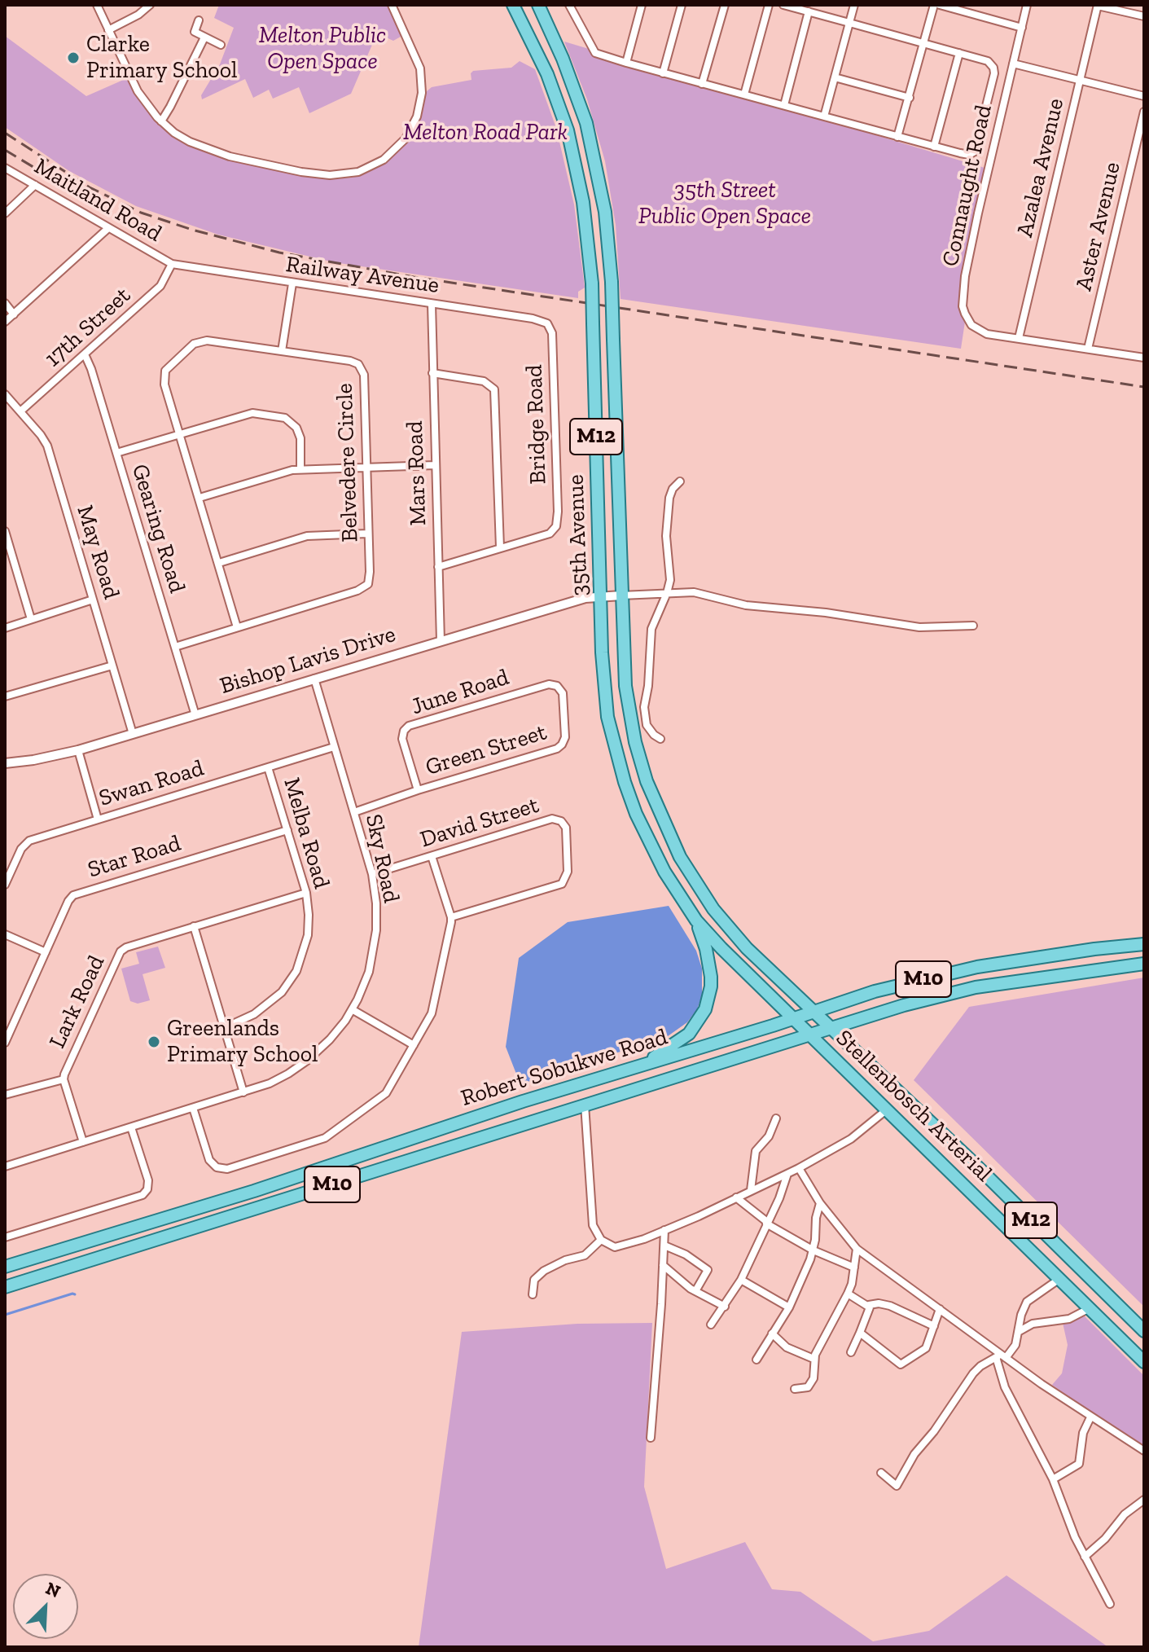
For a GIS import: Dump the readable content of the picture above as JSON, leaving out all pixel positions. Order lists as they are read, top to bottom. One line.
{"streets":{"main road":["M12","35th Avenue","M10","Robert Sobukwe Road","Stellenbosch Arterial"],"street":["Azalea Avenue","Connaught Road","Maitland Road","Aster Avenue","Railway Avenue","17th Street","Bridge Road","Belvedere Circle","Mars Road","Gearing Road","May Road","Bishop Lavis Drive","June Road","Green Street","Swan Road","David Street","Melba Road","Star Road","Sky Road","Lark Road"]},"crossings":[["Azalea Avenue","Connaught Road"],["Connaught Road","Aster Avenue"],["Maitland Road","Railway Avenue"],["Maitland Road","17th Street"],["Railway Avenue","17th Street"],["Railway Avenue","Bridge Road"],["Railway Avenue","Mars Road"],["17th Street","Gearing Road"],["17th Street","May Road"],["Belvedere Circle","Gearing Road"],["Mars Road","Bishop Lavis Drive"],["Gearing Road","Bishop Lavis Drive"],["35th Avenue","Bishop Lavis Drive"],["35th Avenue","Robert Sobukwe Road"],["35th Avenue","Stellenbosch Arterial"],["May Road","Bishop Lavis Drive"],["Bishop Lavis Drive","Sky Road"],["June Road","Green Street"],["Green Street","Sky Road"],["Swan Road","Melba Road"],["Swan Road","Sky Road"],["David Street","Sky Road"],["Melba Road","Star Road"],["Melba Road","Lark Road"],["Sky Road","Lark Road"],["Robert Sobukwe Road","Stellenbosch Arterial"]],"parks":["Melton Public Open Space","Melton Road Park","35th Street Public Open Space"],"places":["Clarke Primary School","Greenlands Primary School"],"north":"top right"}
